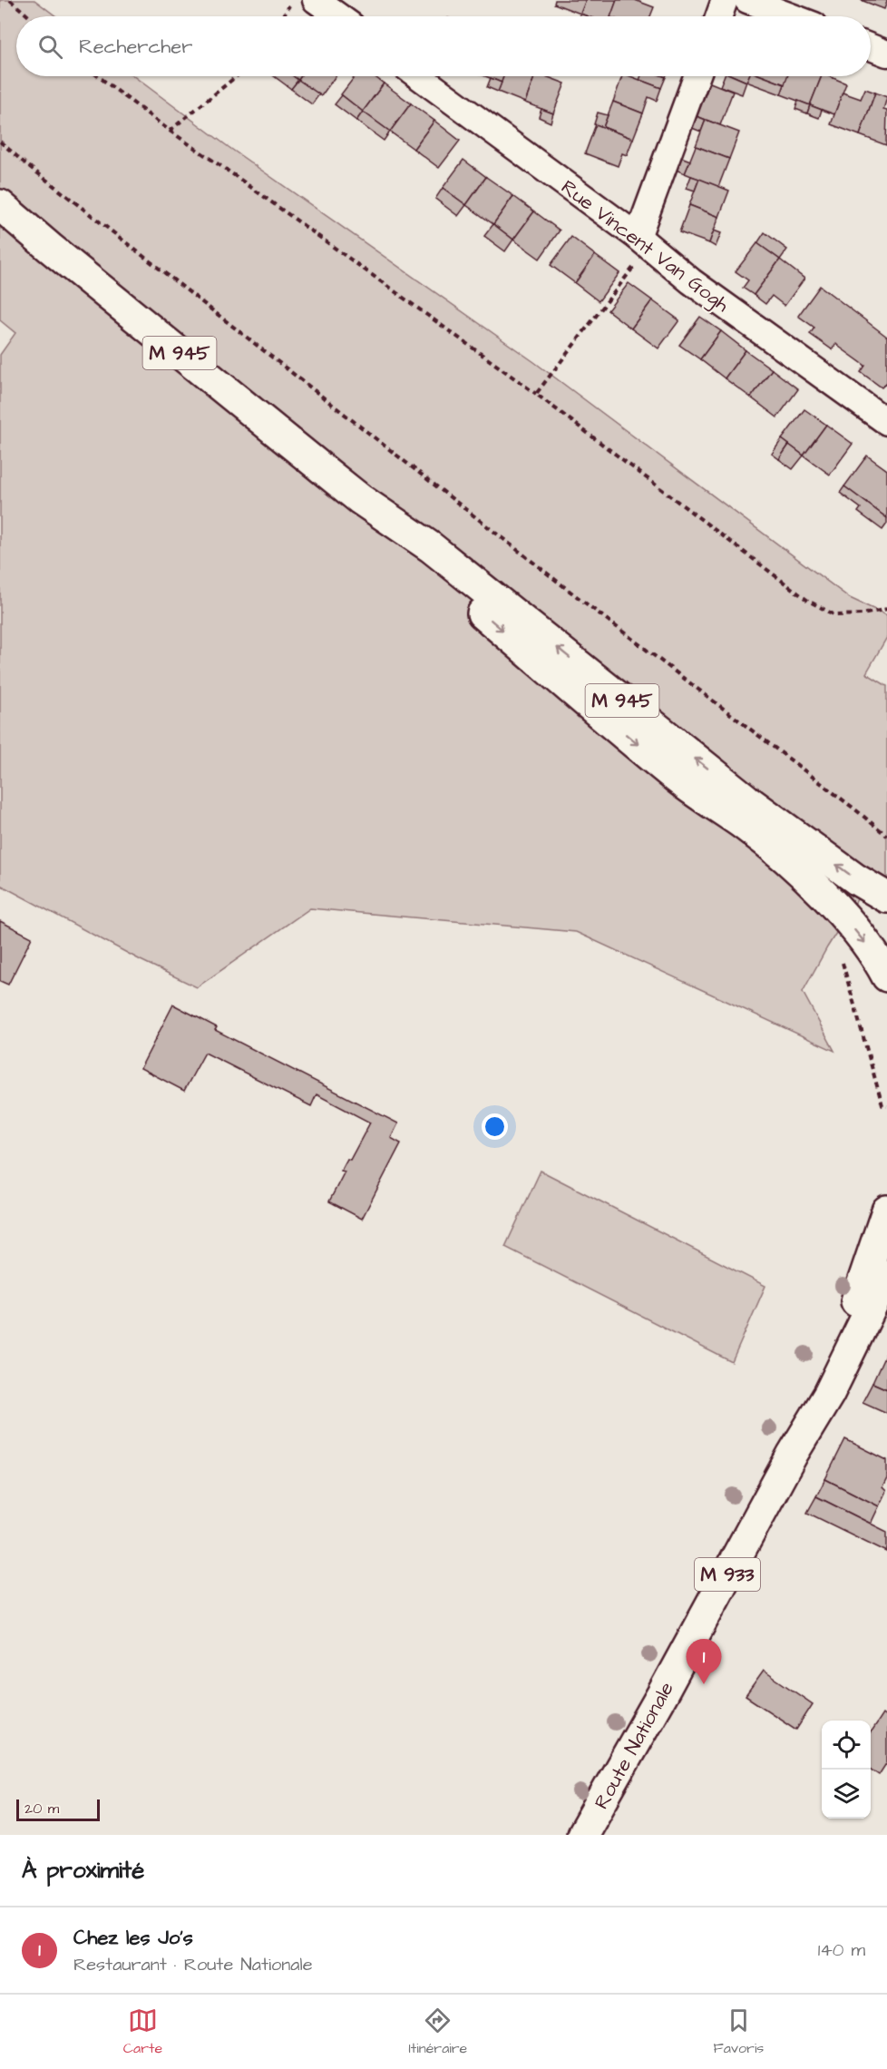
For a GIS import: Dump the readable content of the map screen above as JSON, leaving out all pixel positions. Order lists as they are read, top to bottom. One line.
{"streets":{"main road":["M 945","M 933","Route Nationale"],"street":["Rue Vincent Van Gogh"]},"scale_bar":"20 m","page":{"search":"Rechercher","pins":"1","scale":"20 m","heading":"À proximité","list":[{"mark":"1","name":"Chez les Jo's","note":"Restaurant · Route Nationale","value":"140 m"}],"nav":["Carte","Itinéraire","Favoris"]}}
